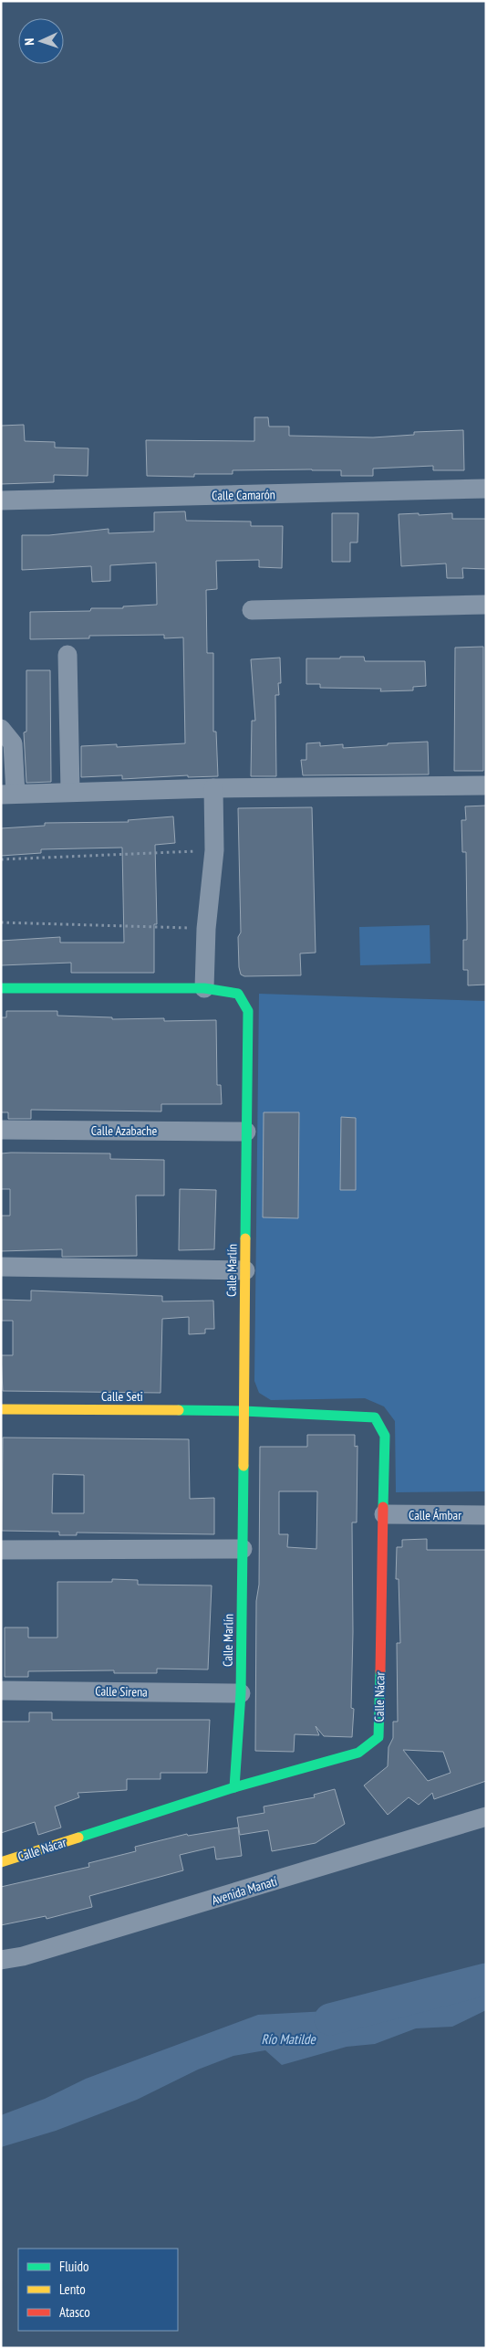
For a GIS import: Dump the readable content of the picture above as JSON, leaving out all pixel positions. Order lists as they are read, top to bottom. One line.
{"streets":{"street":["Calle Camarón","Calle Azabache","Calle Marlín","Calle Seti","Calle Ámbar","Calle Sirena","Calle Nácar","Avenida Manatí"]},"crossings":[["Calle Azabache","Calle Marlín"],["Calle Marlín","Calle Seti"],["Calle Marlín","Calle Sirena"],["Calle Marlín","Calle Nácar"],["Calle Seti","Calle Nácar"],["Calle Ámbar","Calle Nácar"]],"water":["Río Matilde"],"legend":["Fluido","Lento","Atasco"],"north":"left"}
